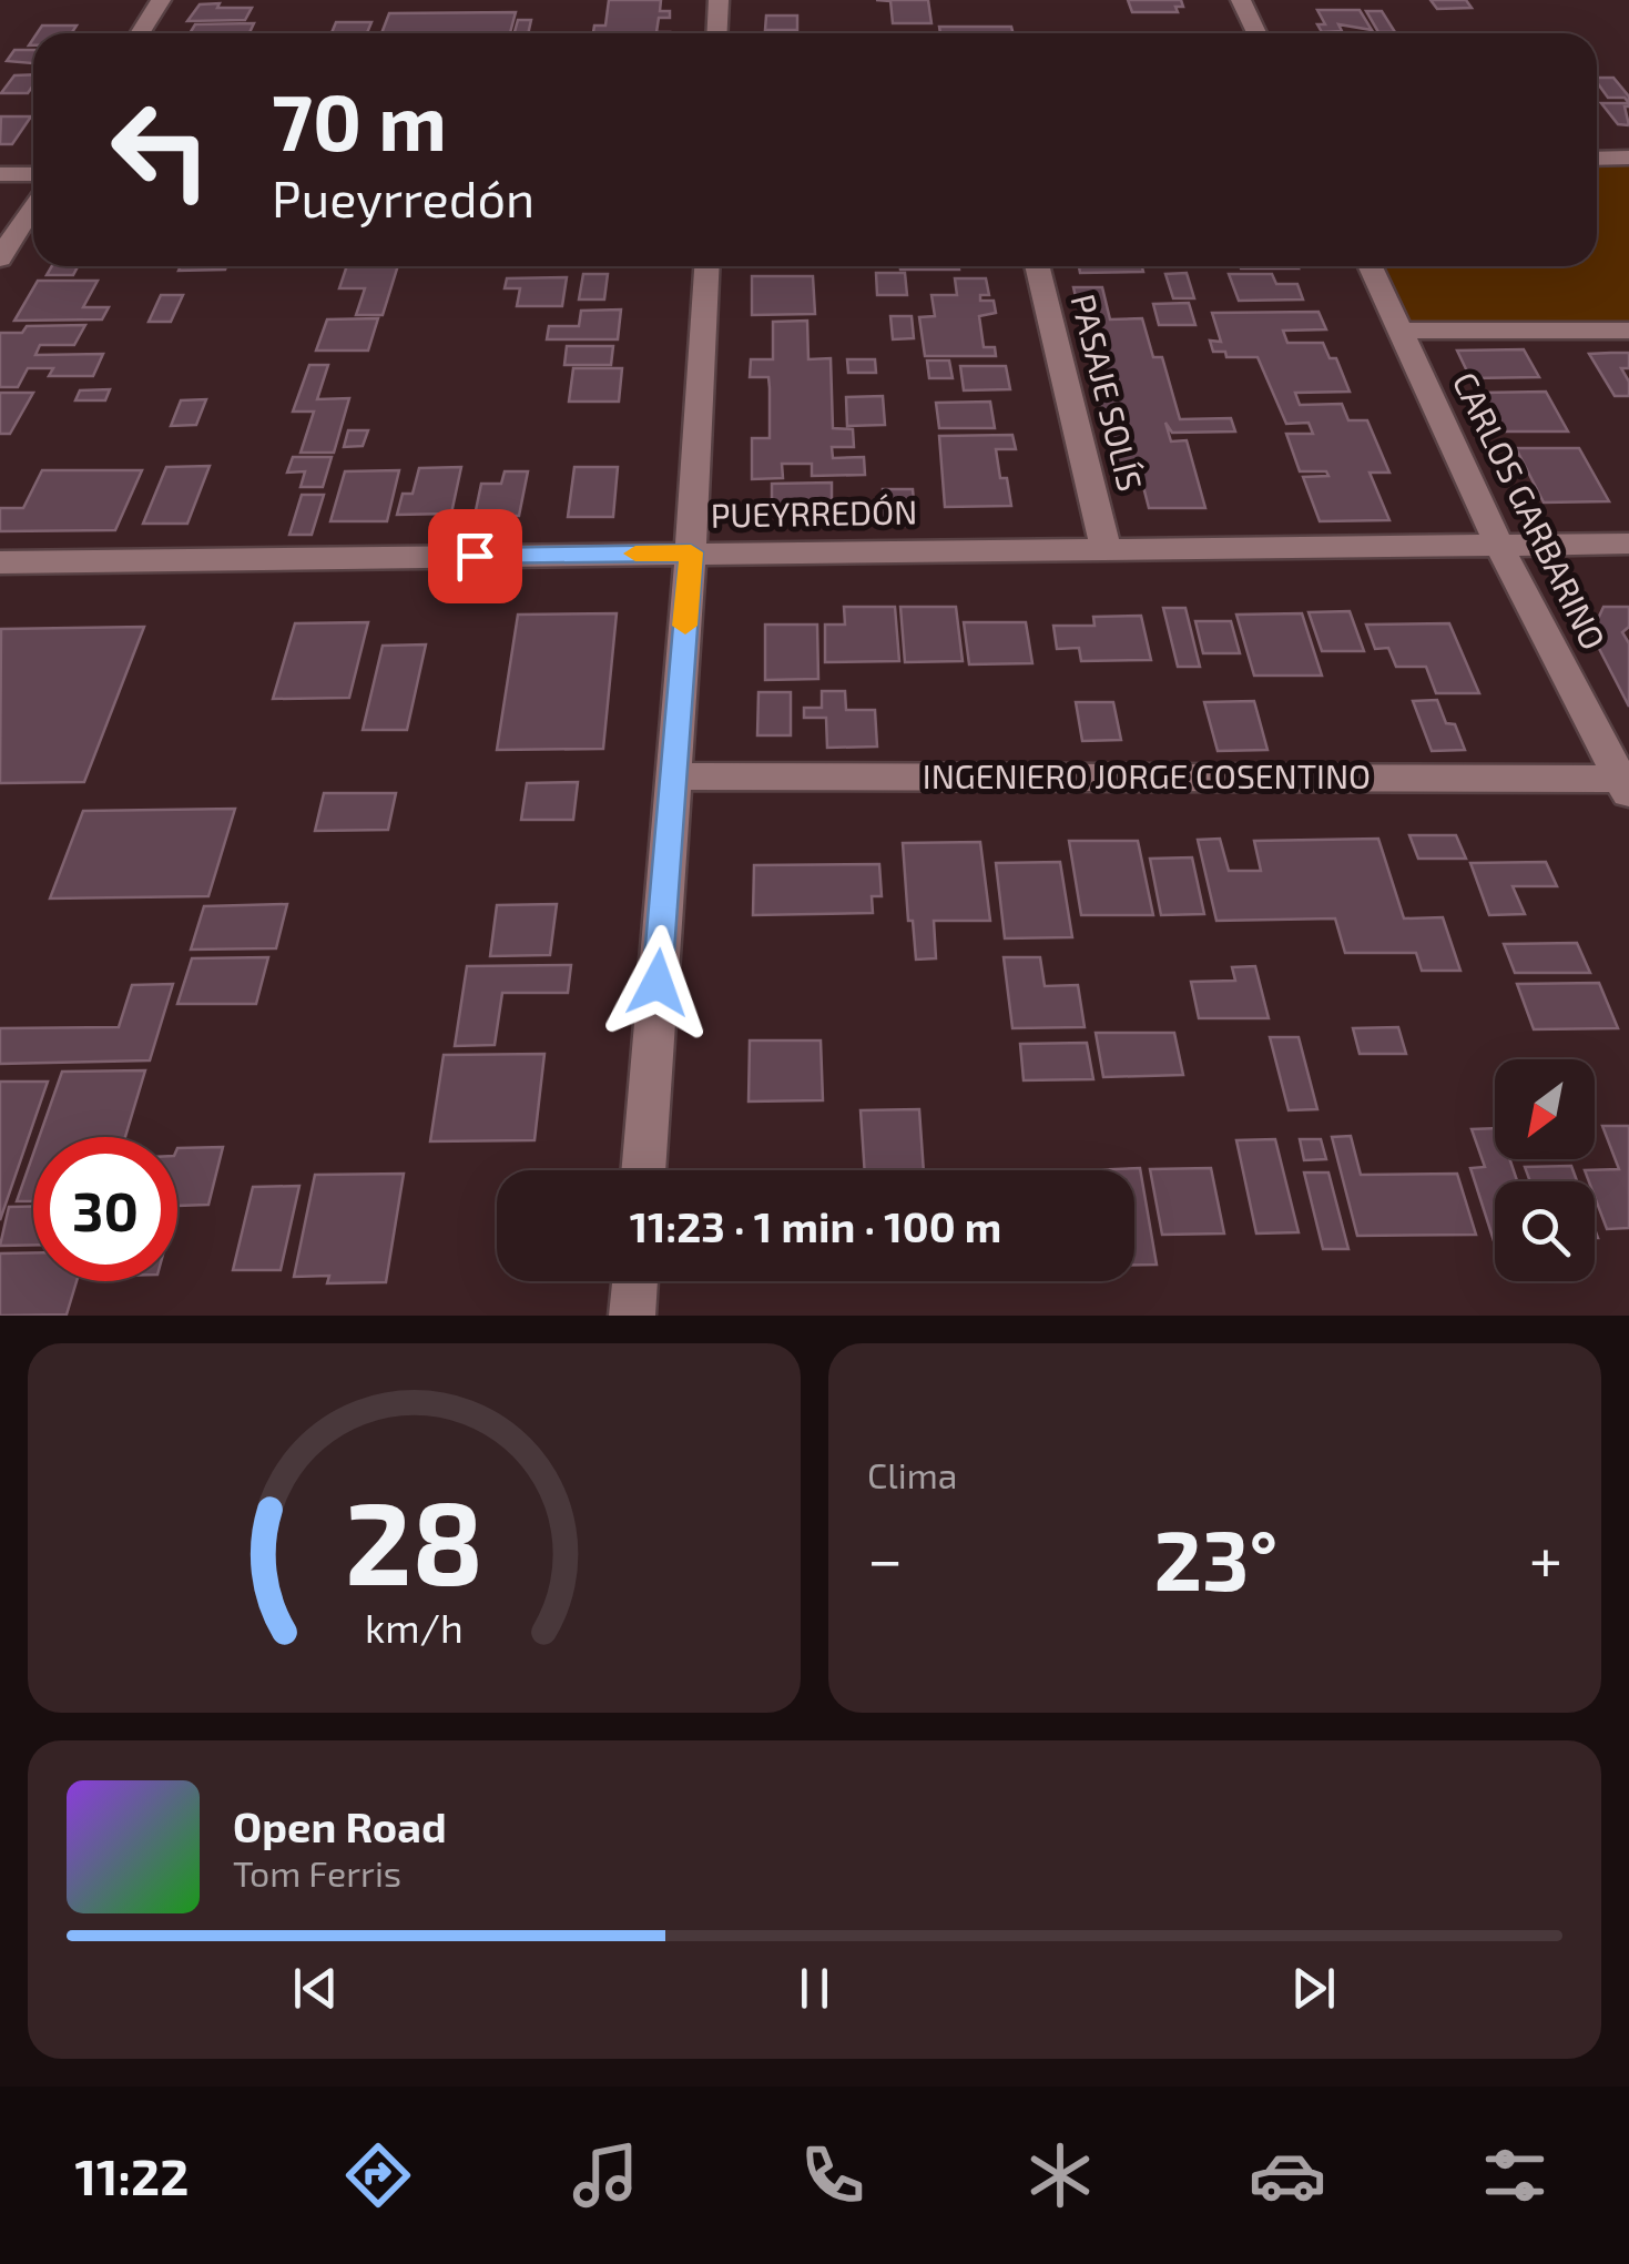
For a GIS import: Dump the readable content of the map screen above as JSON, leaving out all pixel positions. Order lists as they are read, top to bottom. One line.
{"streets":{"street":["PASAJE SOLÍS","CARLOS GARBARINO","PUEYRREDÓN","INGENIERO JORGE COSENTINO"]},"crossings":[["PASAJE SOLÍS","PUEYRREDÓN"],["CARLOS GARBARINO","PUEYRREDÓN"],["CARLOS GARBARINO","INGENIERO JORGE COSENTINO"]],"north":"bottom left","page":{"turn":["70 m","Pueyrredón"],"limit":"30","trip":"11:23 · 1 min · 100 m","tile":"Clima","heat":["−","23°","+"],"song":["Open Road","Tom Ferris"],"tabs":"11:22","gauge":["28","km/h"]}}
